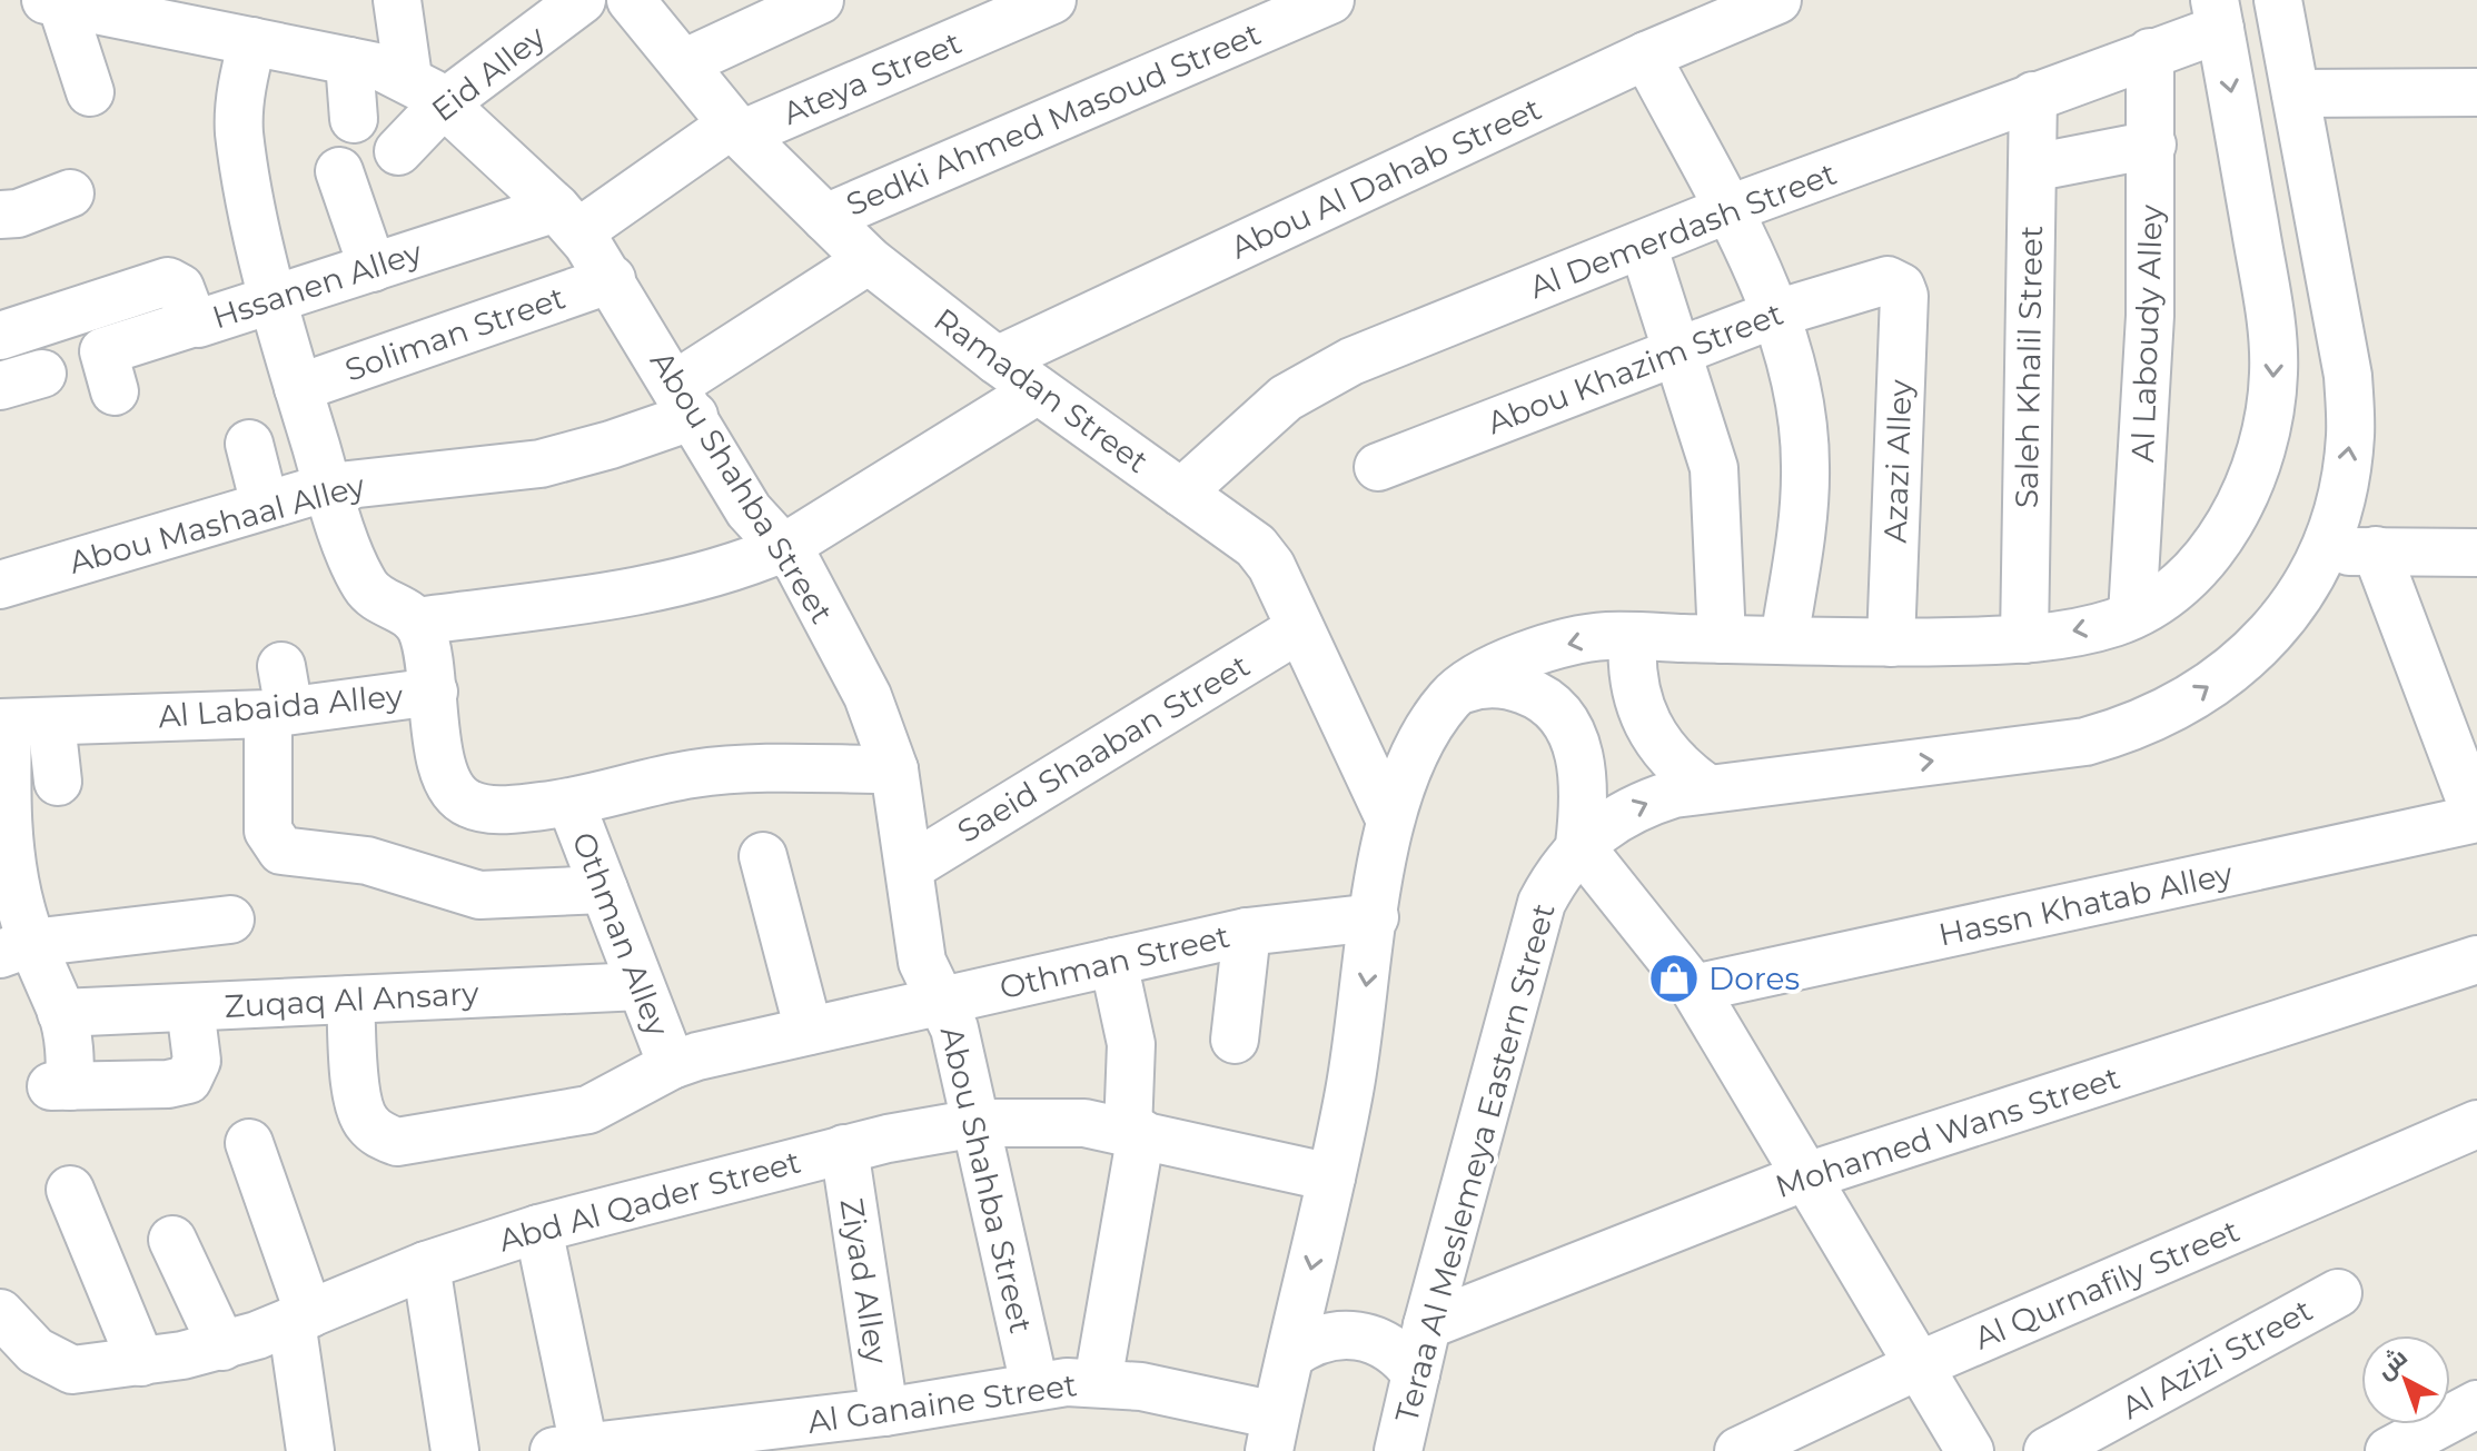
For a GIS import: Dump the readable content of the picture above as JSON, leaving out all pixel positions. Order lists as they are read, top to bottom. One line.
{"streets":{"street":["Eid Alley","Ateya Street","Sedki Ahmed Masoud Street","Abou Al Dahab Street","Al Demerdash Street","Hssanen Alley","Soliman Street","Al Laboudy Alley","Saleh Khalil Street","Abou Khazim Street","Ramadan Street","Azazi Alley","Abou Shahba Street","Abou Mashaal Alley","Al Labaida Alley","Saeid Shaaban Street","Hassn Khatab Alley","Othman Alley","Othman Street","Zuqaq Al Ansary","Mohamed Wans Street","Teraa Al Meslemeya Eastern Street","Abd Al Qader Street","Ziyad Alley","Al Qurnafily Street","Al Azizi Street","Al Ganaine Street"]},"crossings":[["Eid Alley","Abou Shahba Street"],["Ateya Street","Hssanen Alley"],["Ateya Street","Ramadan Street"],["Ateya Street","Abou Shahba Street"],["Sedki Ahmed Masoud Street","Ramadan Street"],["Abou Al Dahab Street","Ramadan Street"],["Al Demerdash Street","Al Laboudy Alley"],["Al Demerdash Street","Saleh Khalil Street"],["Al Demerdash Street","Ramadan Street"],["Hssanen Alley","Abou Shahba Street"],["Soliman Street","Abou Shahba Street"],["Abou Khazim Street","Azazi Alley"],["Ramadan Street","Abou Mashaal Alley"],["Ramadan Street","Saeid Shaaban Street"],["Abou Shahba Street","Abou Mashaal Alley"],["Abou Shahba Street","Al Labaida Alley"],["Abou Shahba Street","Saeid Shaaban Street"],["Abou Shahba Street","Othman Street"],["Abou Shahba Street","Abd Al Qader Street"],["Abou Shahba Street","Al Ganaine Street"],["Al Labaida Alley","Othman Alley"],["Othman Alley","Othman Street"],["Othman Alley","Zuqaq Al Ansary"],["Othman Street","Zuqaq Al Ansary"],["Mohamed Wans Street","Teraa Al Meslemeya Eastern Street"],["Abd Al Qader Street","Ziyad Alley"],["Ziyad Alley","Al Ganaine Street"]],"places":{"shop":["Dores"]},"north":"top left"}
